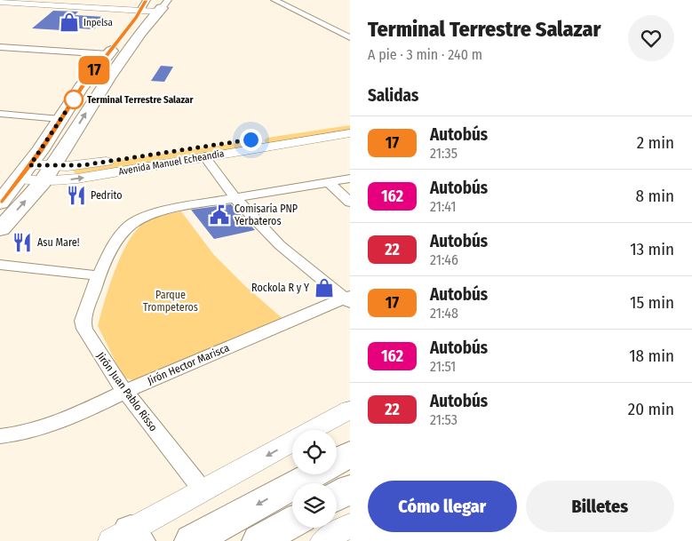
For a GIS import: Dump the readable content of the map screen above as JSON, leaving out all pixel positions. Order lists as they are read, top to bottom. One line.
{"streets":{"street":["Avenida Manuel Echeandía","Jirón Hector Marisca","Jirón Juan Pablo Risso"]},"crossings":[["Jirón Hector Marisca","Jirón Juan Pablo Risso"]],"parks":["Parque Trompeteros"],"places":{"shop":["Inpelsa","Rockola R y Y"],"other":["Terminal Terrestre Salazar"],"restaurant":["Pedrito","Asu Mare!"],"public building":["Comisaría PNP Yerbateros"]},"lines":["bus line 17"],"page":{"on_map":"17","heading":[["Terminal Terrestre Salazar","A pie · 3 min · 240 m"],"Salidas"],"list":[{"mark":"17","name":"Autobús","note":"21:35","value":"2 min"},{"mark":"162","name":"Autobús","note":"21:41","value":"8 min"},{"mark":"22","name":"Autobús","note":"21:46","value":"13 min"},{"mark":"17","name":"Autobús","note":"21:48","value":"15 min"},{"mark":"162","name":"Autobús","note":"21:51","value":"18 min"},{"mark":"22","name":"Autobús","note":"21:53","value":"20 min"}],"buttons":["Cómo llegar","Billetes"]}}
